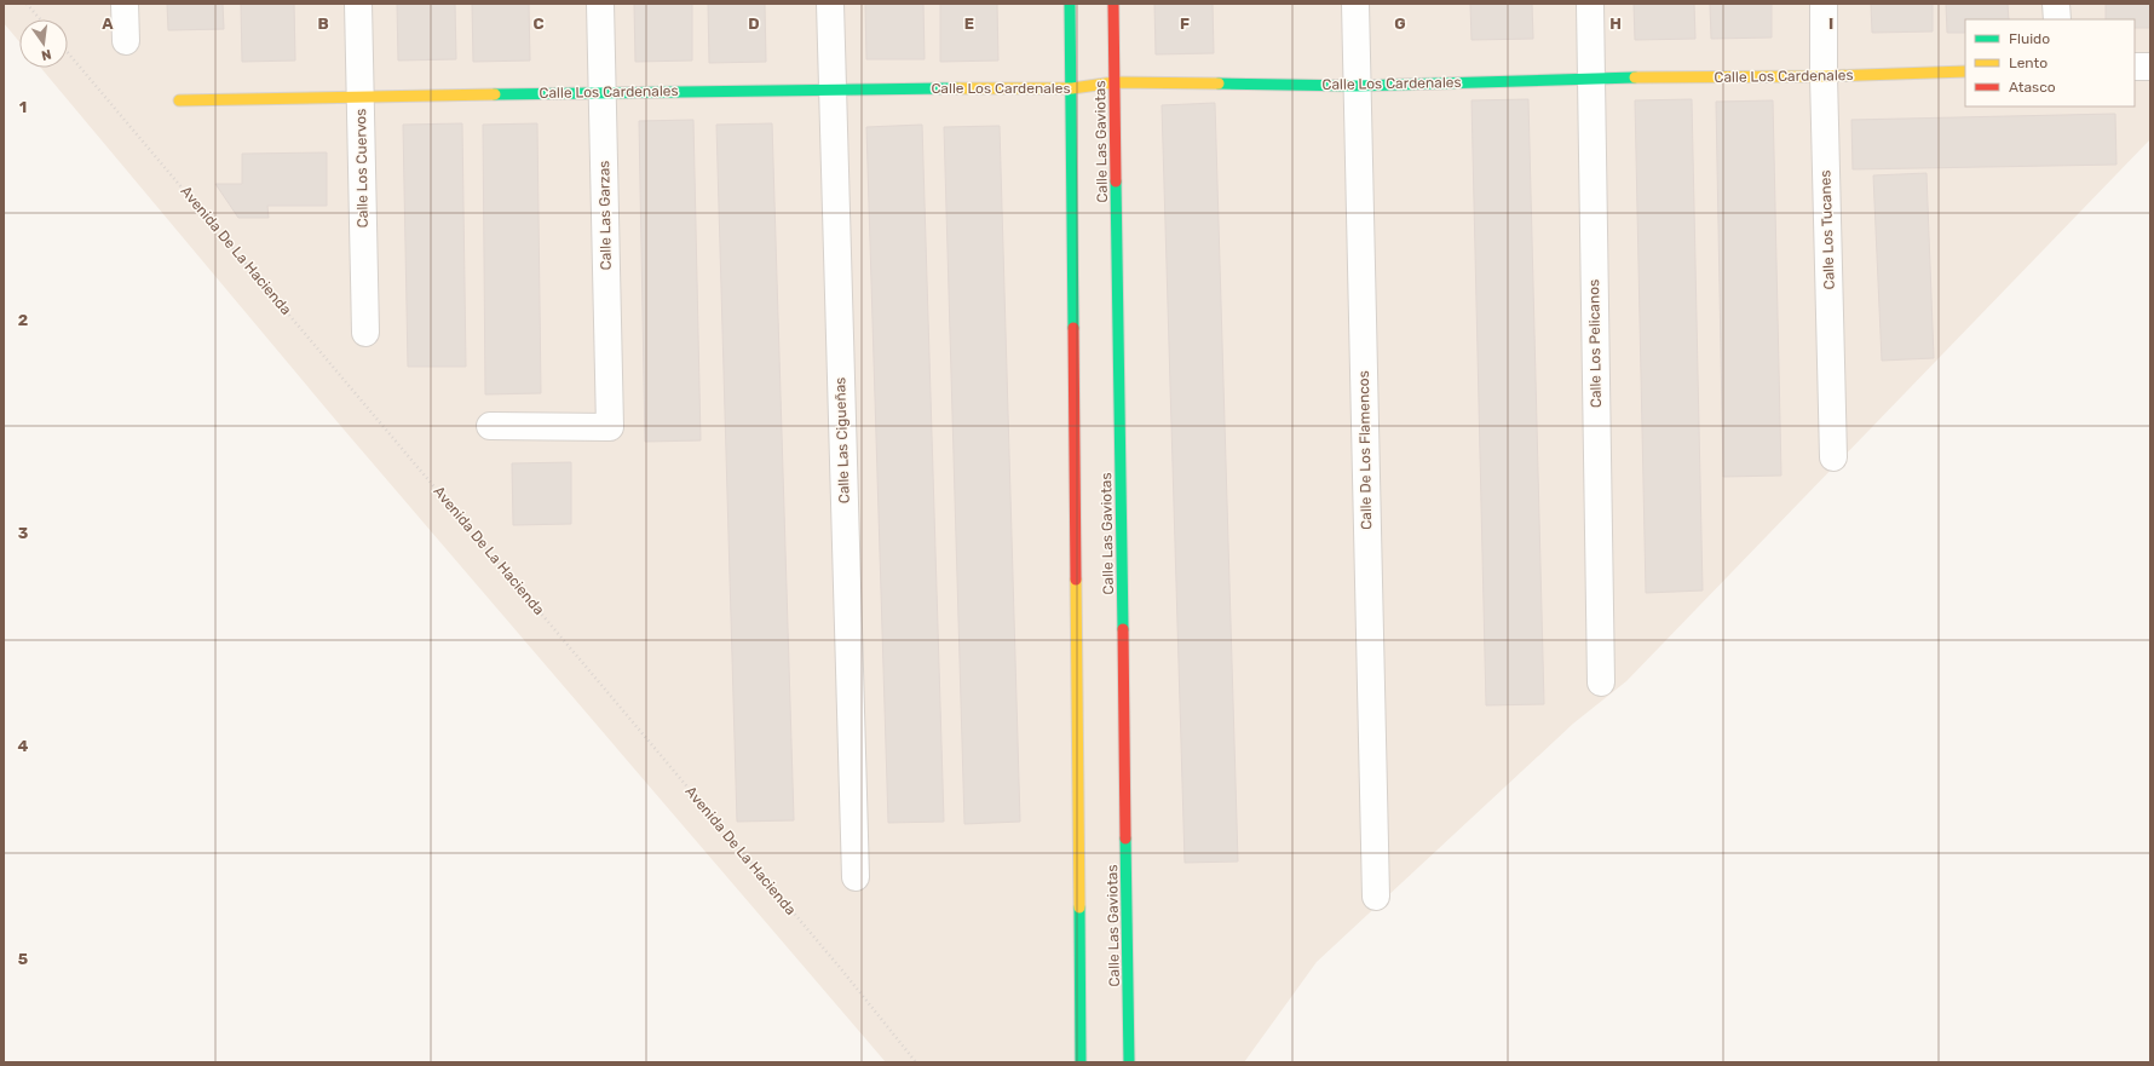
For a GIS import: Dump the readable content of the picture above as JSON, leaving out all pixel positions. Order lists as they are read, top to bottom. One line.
{"streets":{"street":["Calle Los Cardenales","Calle Las Gaviotas","Calle Los Cuervos","Calle Las Garzas","Calle Los Tucanes","Calle Los Pelicanos","Calle Las Cigueñas","Calle De Los Flamencos"],"path":["Avenida De La Hacienda"]},"crossings":[["Calle Los Cardenales","Calle Las Gaviotas"],["Calle Los Cardenales","Calle Los Cuervos"],["Calle Los Cardenales","Calle Las Garzas"],["Calle Los Cardenales","Calle Los Tucanes"],["Calle Los Cardenales","Calle Los Pelicanos"],["Calle Los Cardenales","Calle Las Cigueñas"],["Calle Los Cardenales","Calle De Los Flamencos"]],"legend":["Fluido","Lento","Atasco"],"north":"bottom","grid":{"columns":["A","B","C","D","E","F","G","H","I"],"rows":["1","2","3","4","5"]}}
